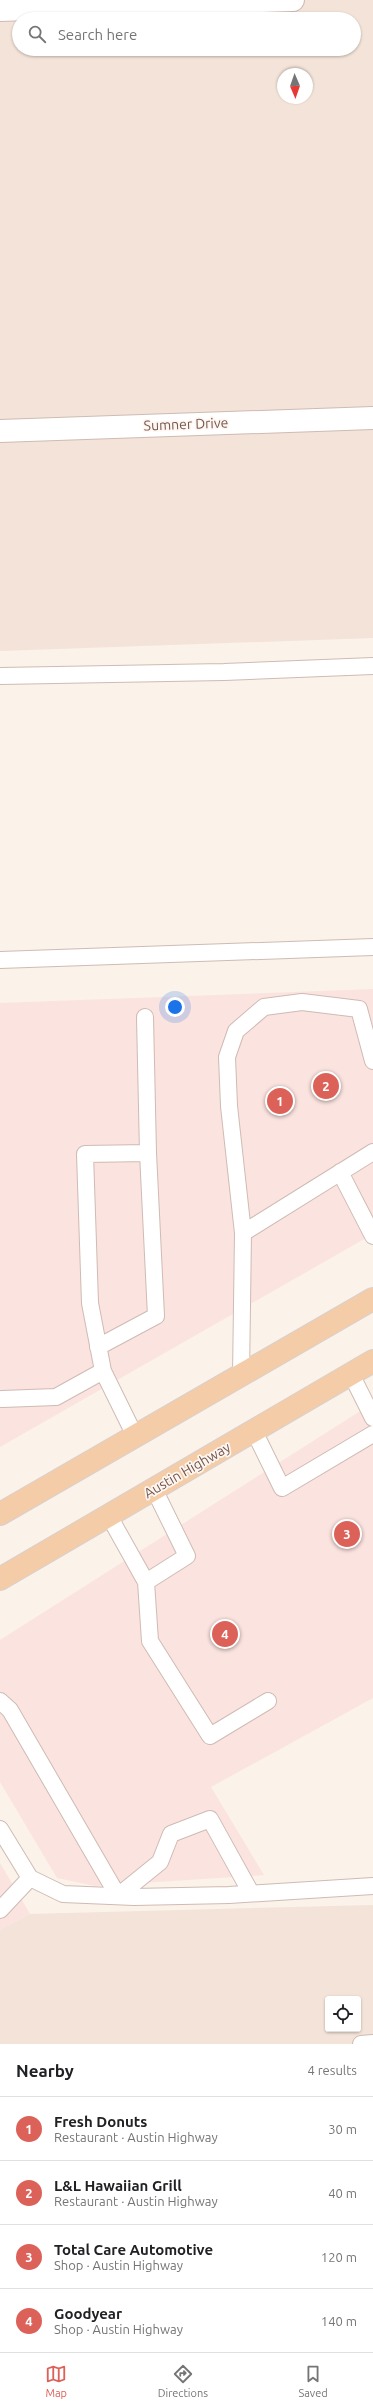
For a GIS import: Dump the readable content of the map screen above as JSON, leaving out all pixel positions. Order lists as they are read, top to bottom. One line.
{"streets":{"main road":["Austin Highway"],"street":["Sumner Drive"]},"north":"bottom","page":{"search":"Search here","pins":["2","1","3","4"],"heading":["Nearby","4 results"],"list":[{"mark":"1","name":"Fresh Donuts","note":"Restaurant · Austin Highway","value":"30 m"},{"mark":"2","name":"L&L Hawaiian Grill","note":"Restaurant · Austin Highway","value":"40 m"},{"mark":"3","name":"Total Care Automotive","note":"Shop · Austin Highway","value":"120 m"},{"mark":"4","name":"Goodyear","note":"Shop · Austin Highway","value":"140 m"}],"nav":["Map","Directions","Saved"]}}
